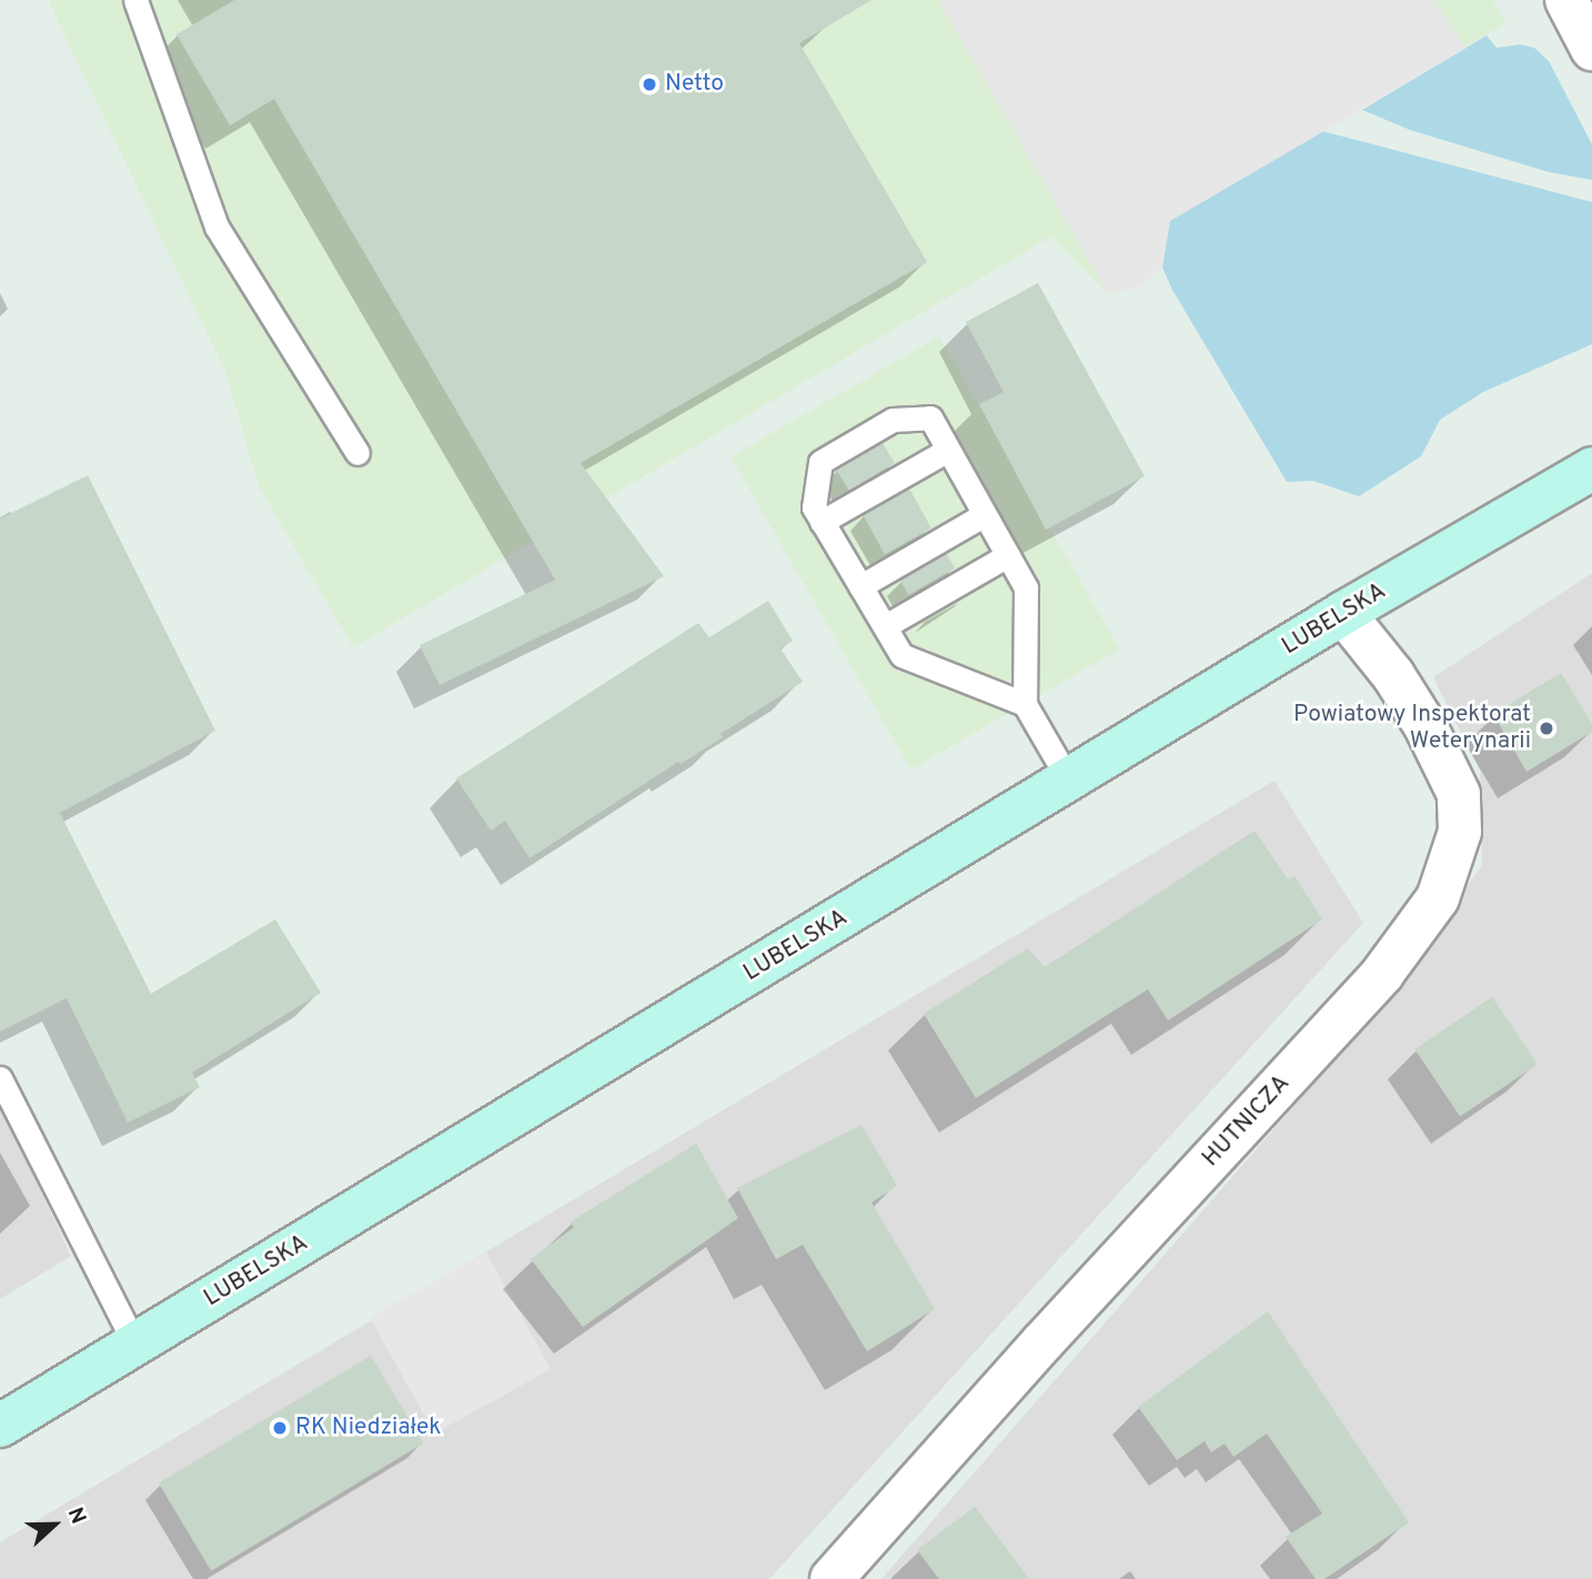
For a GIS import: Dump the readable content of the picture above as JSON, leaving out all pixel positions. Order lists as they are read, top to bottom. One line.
{"streets":{"main road":["LUBELSKA"],"street":["HUTNICZA"]},"crossings":[["LUBELSKA","HUTNICZA"]],"places":["Netto","Powiatowy Inspektorat Weterynarii","RK Niedziałek"],"north":"right"}
